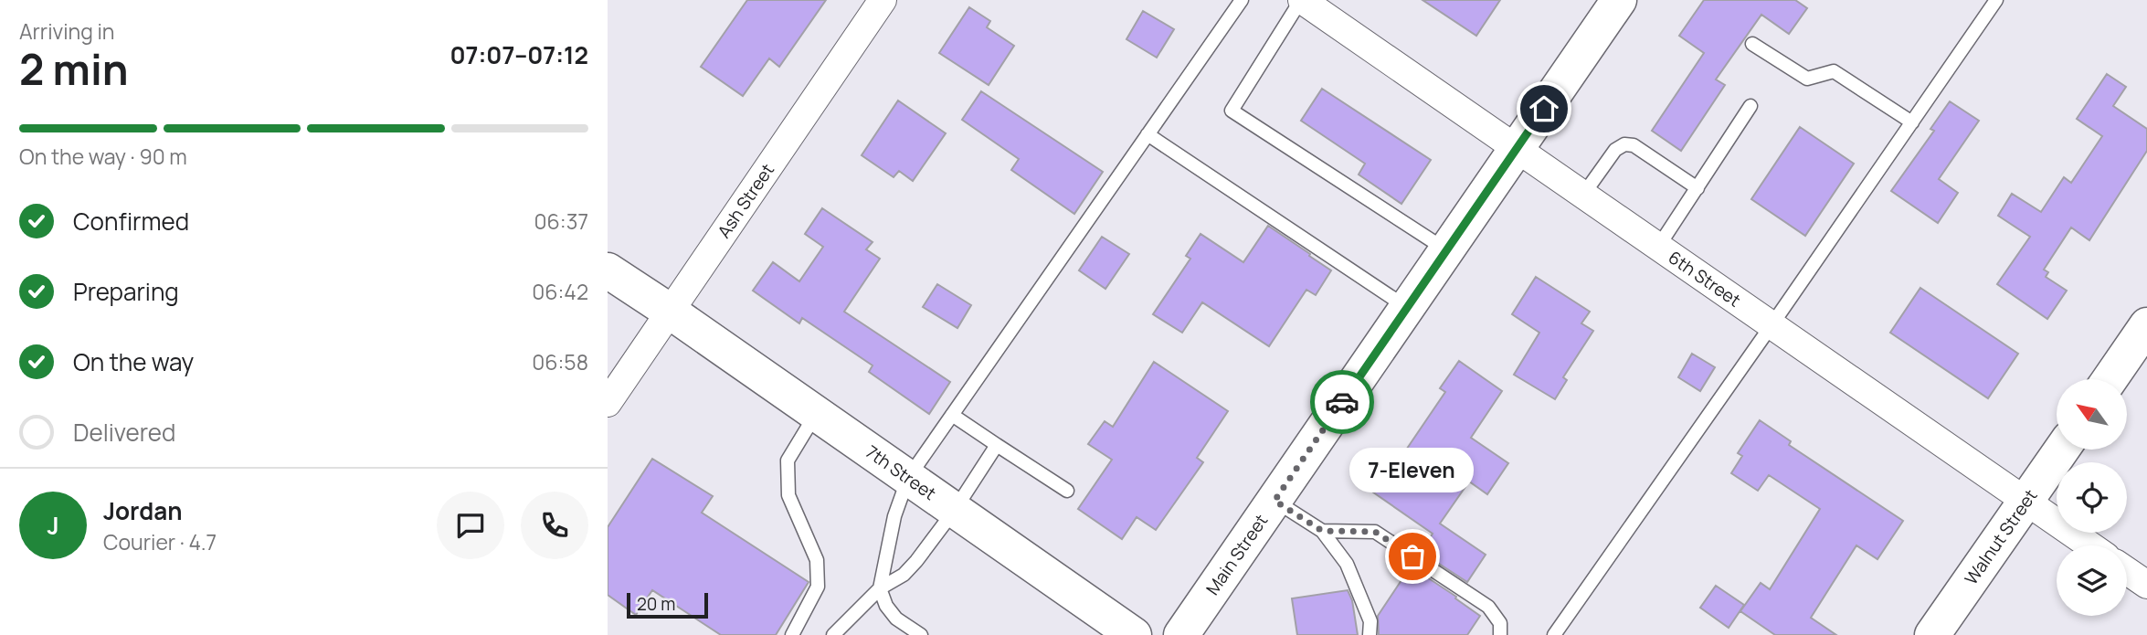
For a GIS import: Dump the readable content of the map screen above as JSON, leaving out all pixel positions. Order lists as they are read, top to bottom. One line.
{"streets":{"main road":["7th Street","Walnut Street","Main Street"],"street":["Ash Street","6th Street"]},"crossings":[["Ash Street","7th Street"],["6th Street","Walnut Street"],["6th Street","Main Street"]],"places":["7-Eleven"],"scale_bar":"20 m","north":"top left","page":{"heading":["2 min","Arriving in","07:07–07:12"],"panel":["Jordan","Courier · 4.7"],"bar":"On the way · 90 m","list":[["Confirmed","06:37"],["Preparing","06:42"],["On the way","06:58"],"Delivered"],"bubble":"7-Eleven","round":"J","scale":"20 m"}}
